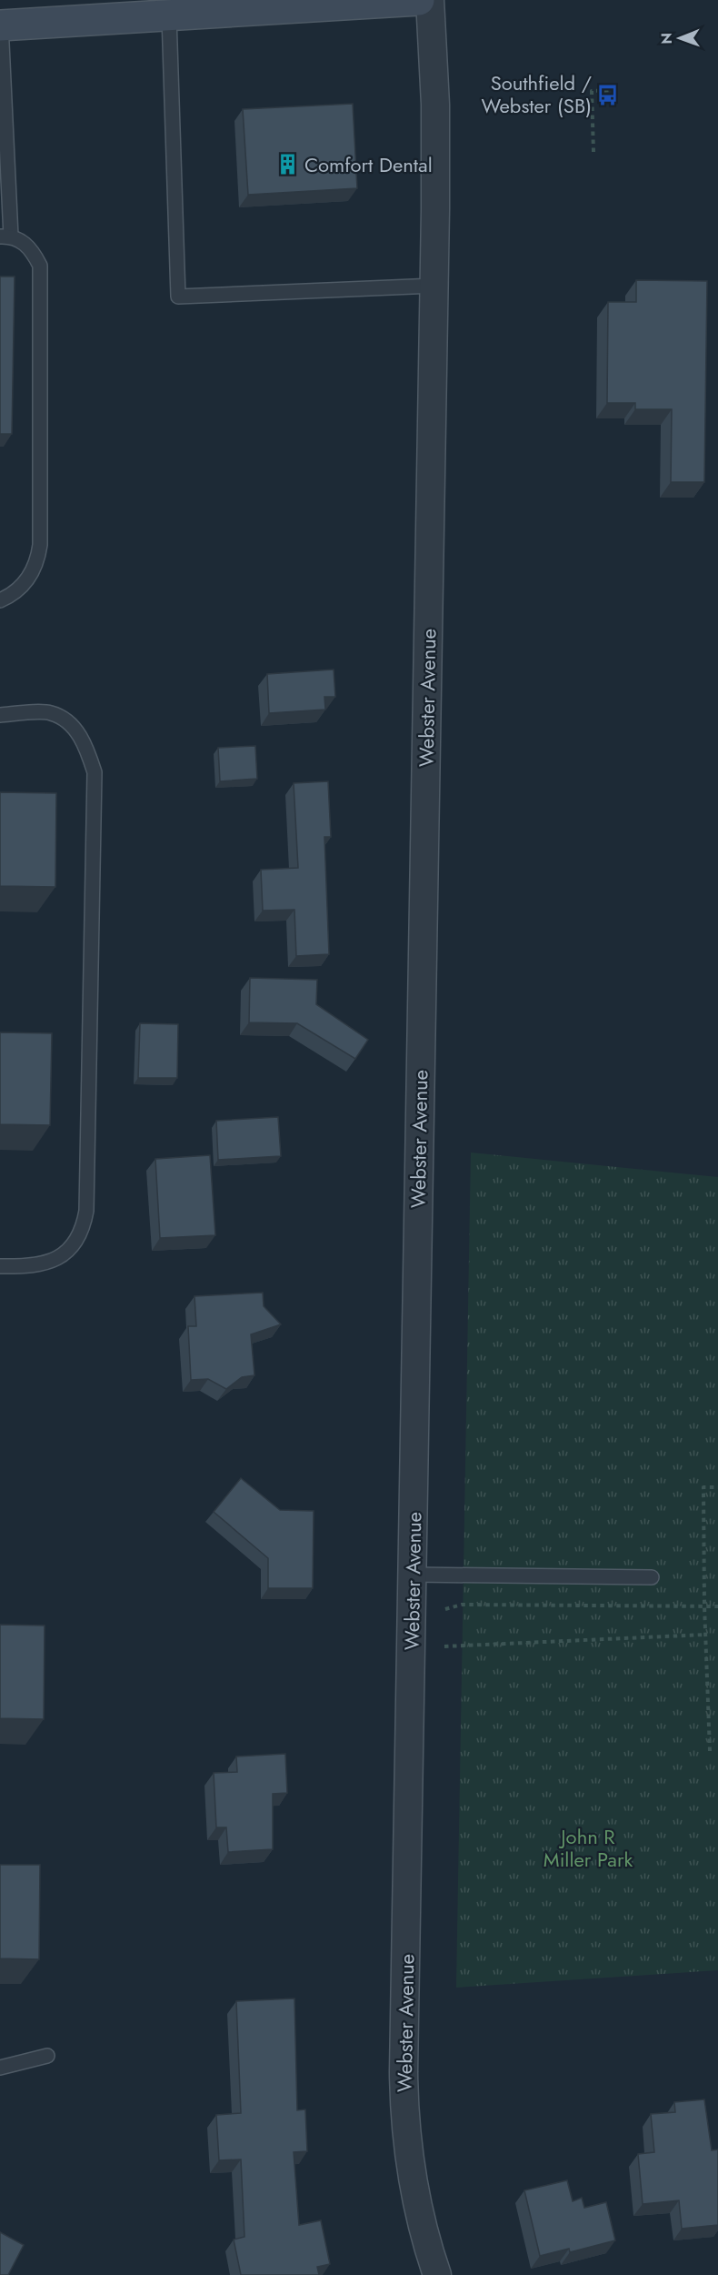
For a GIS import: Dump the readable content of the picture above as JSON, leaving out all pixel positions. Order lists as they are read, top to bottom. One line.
{"streets":{"street":["Webster Avenue"]},"parks":["John R Miller Park"],"places":{"bus stop":["Southfield / Webster (SB)"],"building":["Comfort Dental"]},"north":"left"}
